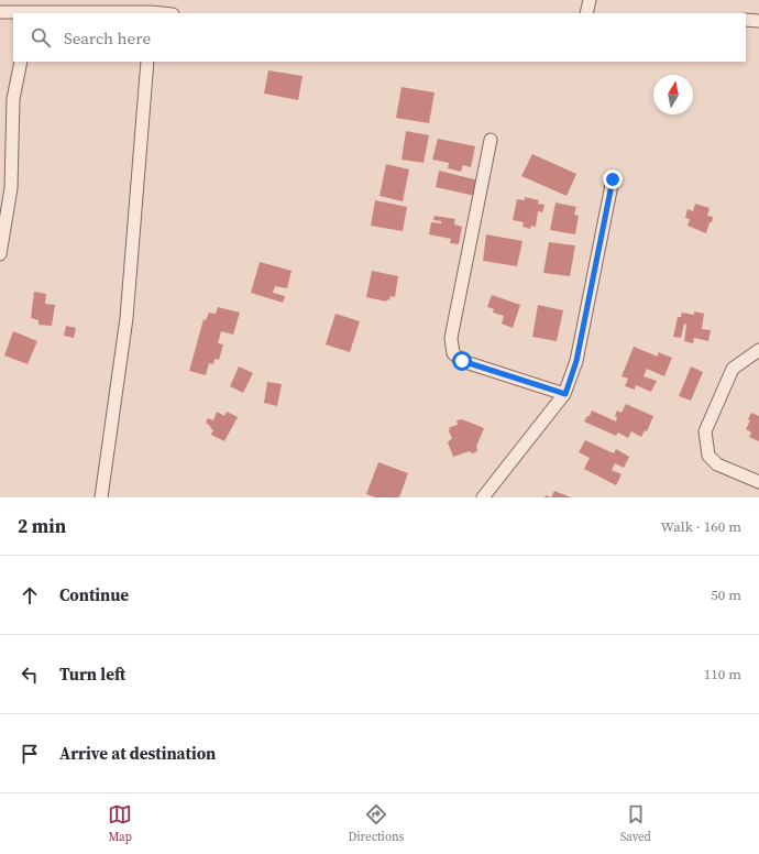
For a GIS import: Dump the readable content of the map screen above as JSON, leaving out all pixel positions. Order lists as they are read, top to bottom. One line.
{"north":"top","page":{"search":"Search here","heading":["2 min","Walk · 160 m"],"list":[["Continue","50 m"],["Turn left","110 m"],"Arrive at destination"],"nav":["Map","Directions","Saved"]}}
